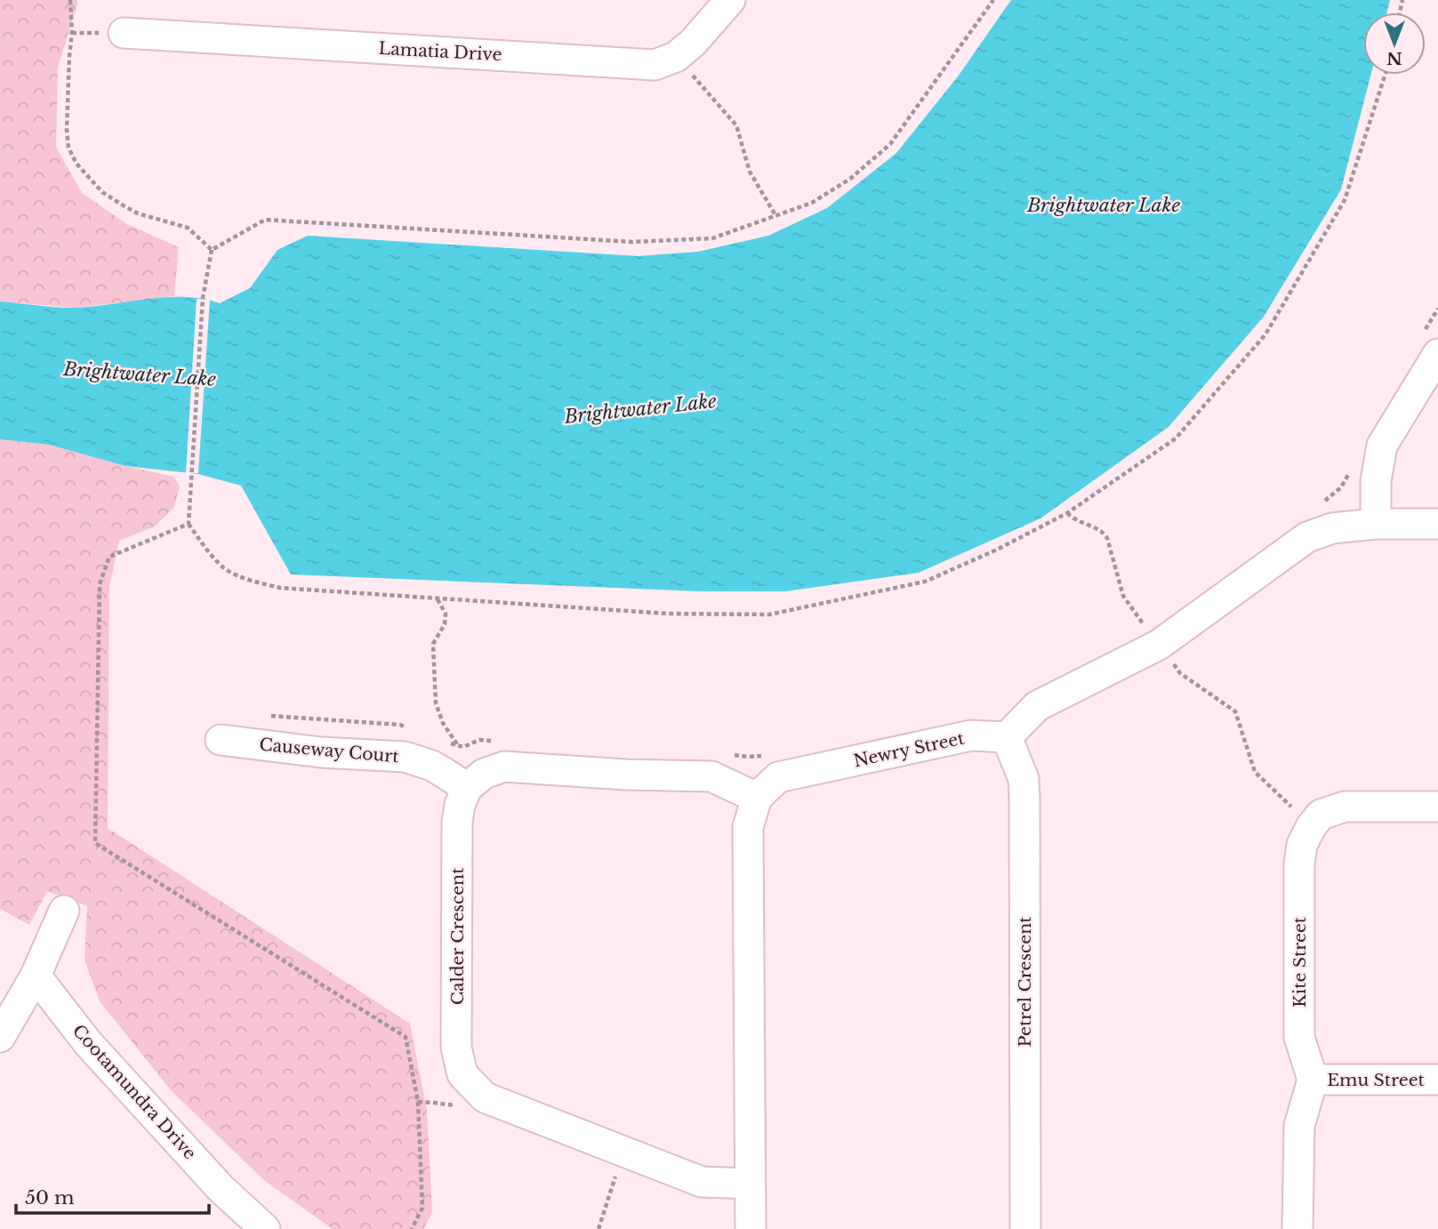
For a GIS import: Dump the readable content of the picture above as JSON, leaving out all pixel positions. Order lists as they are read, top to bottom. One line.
{"streets":{"street":["Lamatia Drive","Newry Street","Causeway Court","Calder Crescent","Kite Street","Petrel Crescent","Emu Street","Cootamundra Drive"]},"crossings":[["Newry Street","Petrel Crescent"],["Causeway Court","Calder Crescent"],["Kite Street","Emu Street"]],"water":["Brightwater Lake"],"scale_bar":"50 m","north":"bottom"}
